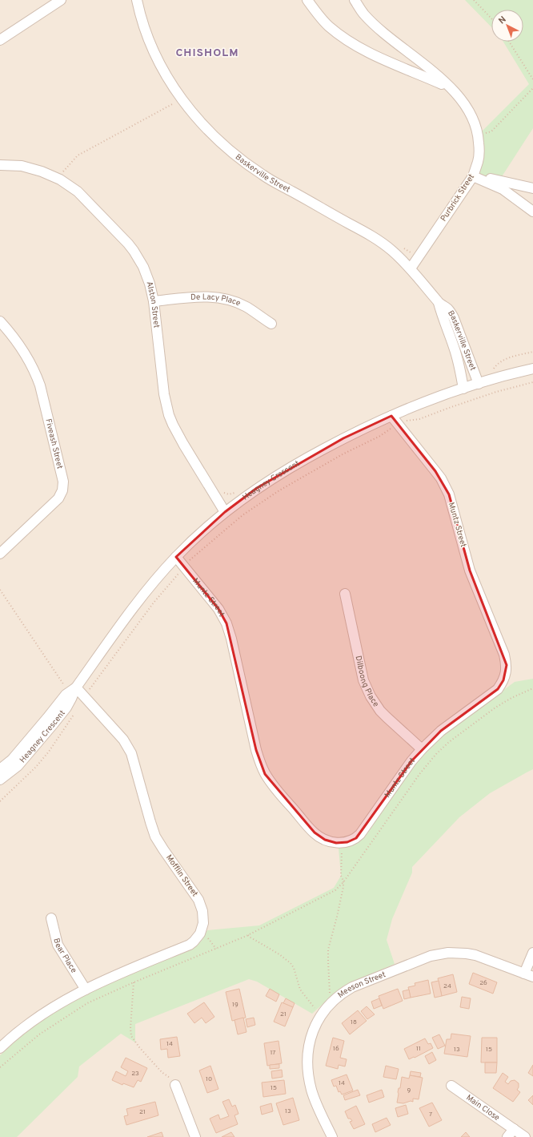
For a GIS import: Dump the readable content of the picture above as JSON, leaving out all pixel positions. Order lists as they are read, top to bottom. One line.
{"streets":{"street":["Baskerville Street","Purbrick Street","De Lacy Place","Alston Street","Fiveash Street","Heagney Crescent","Muntz Street","Dilboong Place","Mofflin Street","Bear Place","Meeson Street","Main Close"]},"crossings":[["Baskerville Street","Purbrick Street"],["Baskerville Street","Heagney Crescent"],["De Lacy Place","Alston Street"],["Alston Street","Heagney Crescent"],["Heagney Crescent","Muntz Street"],["Heagney Crescent","Mofflin Street"],["Muntz Street","Dilboong Place"]],"districts":["CHISHOLM"],"house_numbers":["26","24","19","21","18","14","16","11","13","15","17","23","10","14","15","9","13","21","7"],"north":"top left"}
